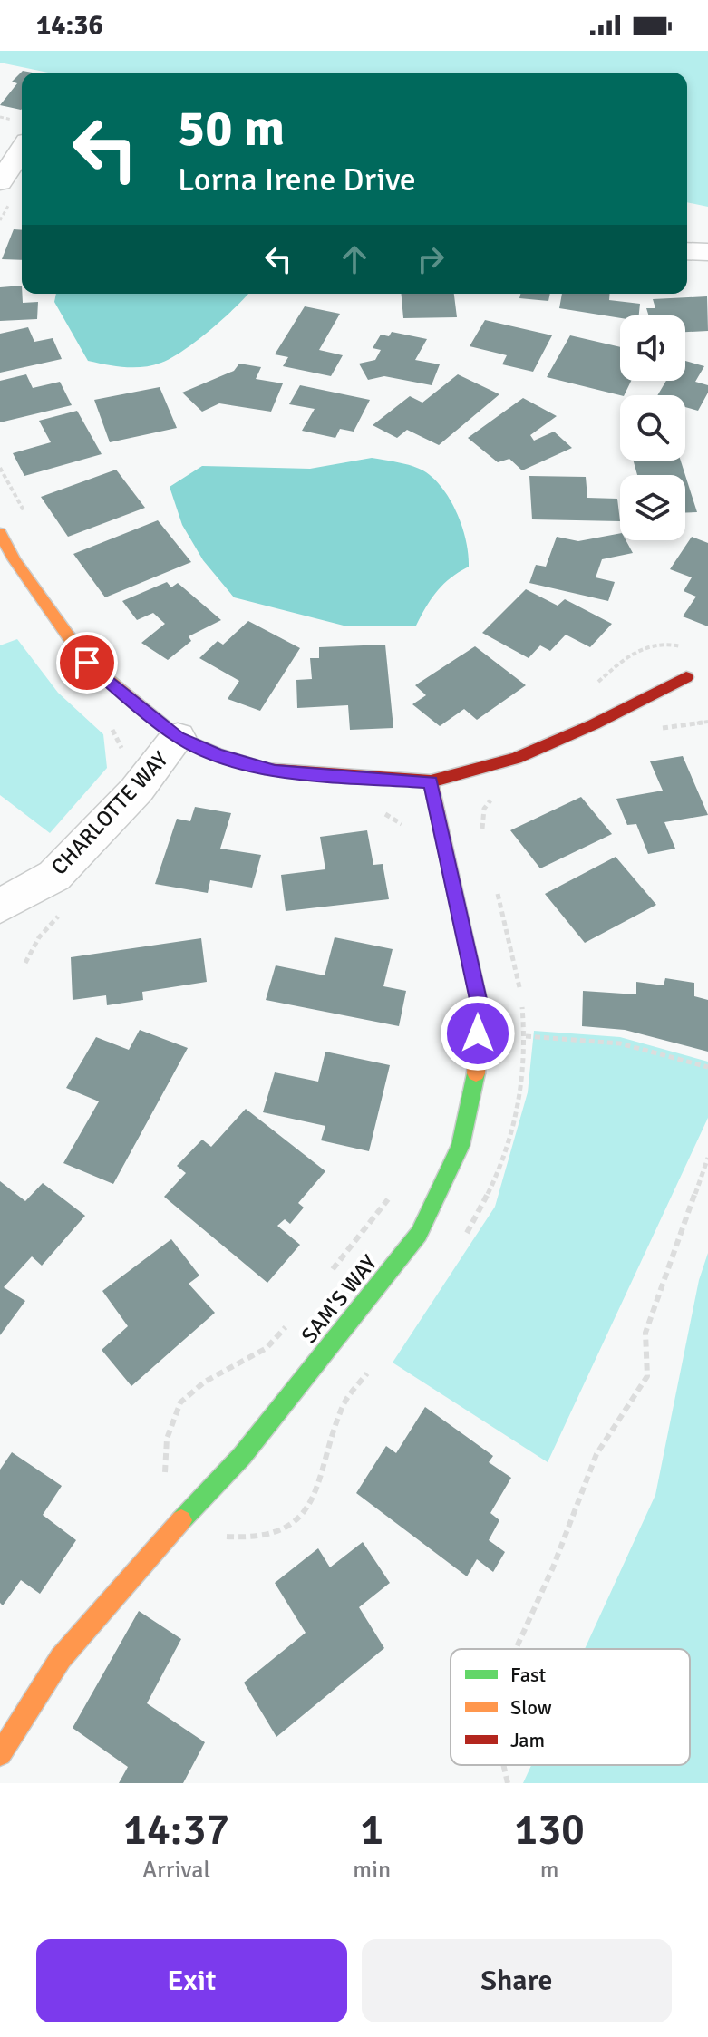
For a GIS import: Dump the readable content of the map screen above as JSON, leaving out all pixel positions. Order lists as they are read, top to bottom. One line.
{"streets":{"street":["CHARLOTTE WAY","SAM'S WAY"]},"legend":["Fast","Slow","Jam"],"page":{"status":"14:36","turn":["50 m","Lorna Irene Drive"],"eta":["14:37","Arrival","1","min","130","m"],"buttons":["Exit","Share"]}}
